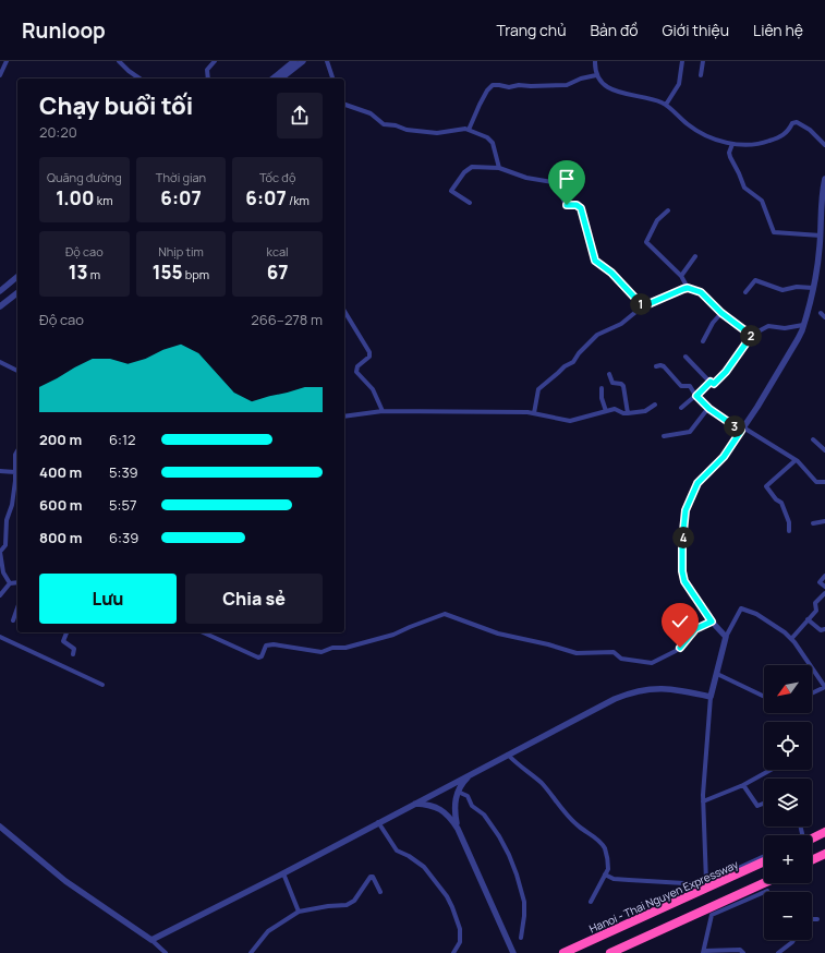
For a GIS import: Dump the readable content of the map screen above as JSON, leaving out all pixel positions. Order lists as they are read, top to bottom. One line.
{"streets":{"highway":["Hanoi - Thai Nguyen Expressway"]},"north":"bottom left","page":{"header":"Runloop","nav":["Trang chủ","Bản đồ","Giới thiệu","Liên hệ"],"heading":["Chạy buổi tối","20:20"],"stats":[["Quãng đường","1.00 km"],["Thời gian","6:07"],["Tốc độ","6:07 /km"],["Độ cao","13 m"],["Nhịp tim","155 bpm"],["kcal","67"]],"pins":["1","2","3","4"],"chart":["Độ cao","266–278 m"],"list":[{"name":"200 m","note":"6:12"},{"name":"400 m","note":"5:39"},{"name":"600 m","note":"5:57"},{"name":"800 m","note":"6:39"}],"buttons":["Lưu","Chia sẻ"],"map_buttons":["+","−"]}}
